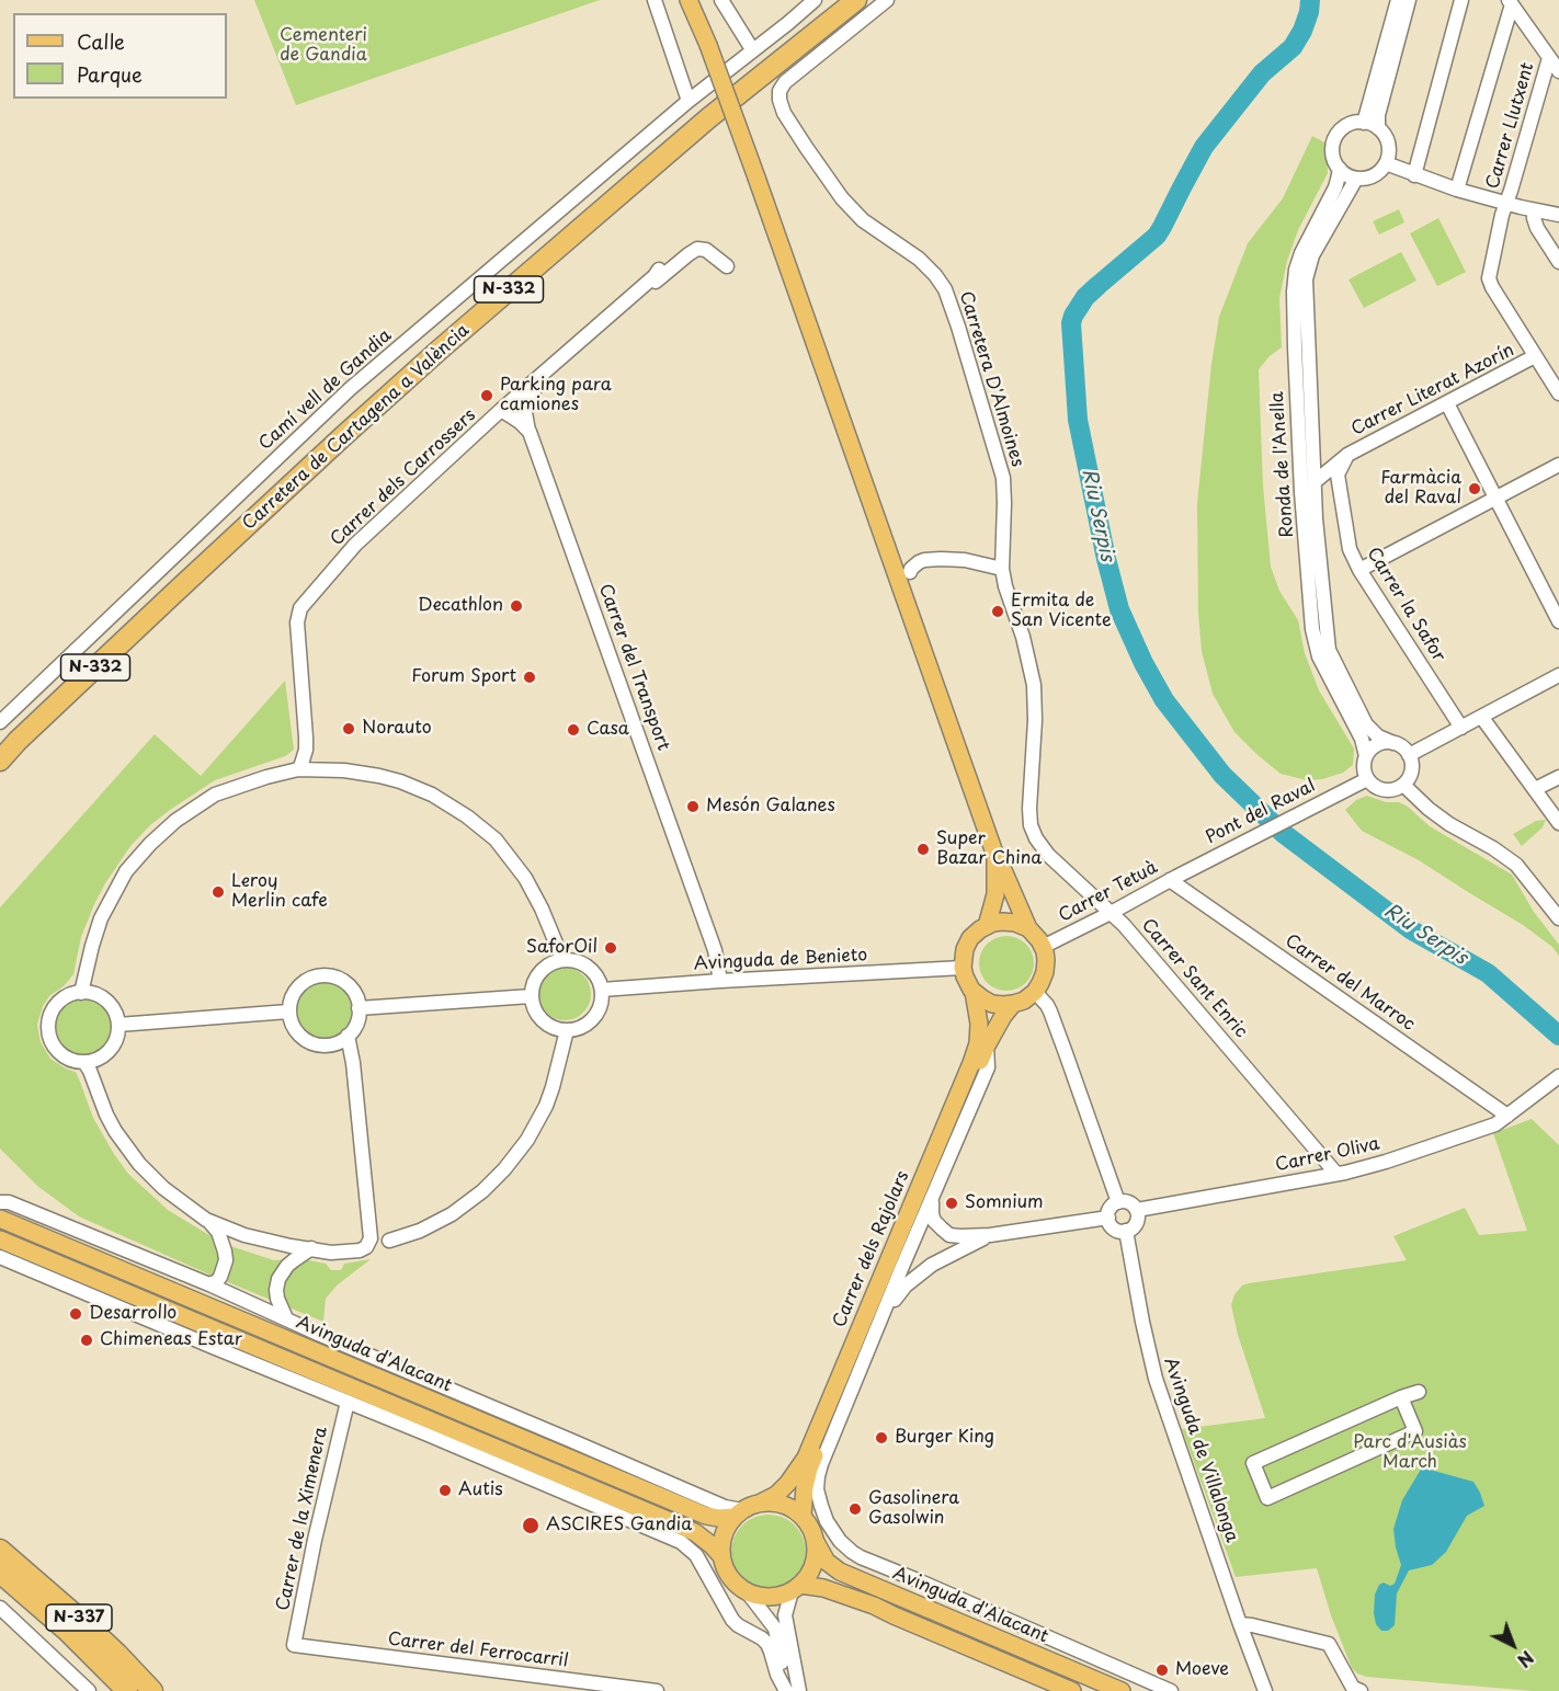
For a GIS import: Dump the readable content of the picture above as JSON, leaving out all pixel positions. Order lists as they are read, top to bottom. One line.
{"streets":{"highway":["N-332","Carretera de Cartagena a València","N-337"],"main road":["Carrer dels Rajolars","Avinguda d'Alacant"],"street":["Carrer Llutxent","Carretera D'Almoines","Camí vell de Gandia","Carrer Literat Azorín","Ronda de l'Anella","Carrer dels Carrossers","Carrer la Safor","Carrer del Transport","Pont del Raval","Carrer Tetuà","Avinguda de Benieto","Carrer Sant Enric","Carrer del Marroc","Carrer Oliva","Avinguda de Villalonga","Carrer de la Ximenera","Carrer del Ferrocarril"]},"crossings":[["Carrer Llutxent","Carrer Literat Azorín"],["N-332","Carretera de Cartagena a València"],["Carretera D'Almoines","Carrer Sant Enric"],["Carrer Literat Azorín","Ronda de l'Anella"],["Carrer Literat Azorín","Carrer la Safor"],["Ronda de l'Anella","Pont del Raval"],["Carrer del Transport","Avinguda de Benieto"],["Pont del Raval","Carrer Tetuà"],["Carrer Tetuà","Avinguda de Benieto"],["Carrer Tetuà","Carrer Sant Enric"],["Carrer Tetuà","Carrer del Marroc"],["Carrer Tetuà","Carrer dels Rajolars"],["Avinguda de Benieto","Carrer dels Rajolars"],["Carrer Sant Enric","Carrer Oliva"],["Carrer del Marroc","Carrer Oliva"],["Carrer Oliva","Avinguda de Villalonga"],["Carrer dels Rajolars","Avinguda d'Alacant"],["Carrer de la Ximenera","Carrer del Ferrocarril"]],"water":["Riu Serpis"],"parks":["Cementeri de Gandia","Parc d'Ausiàs March"],"places":["Parking para camiones","Farmàcia del Raval","Decathlon","Ermita de San Vicente","Forum Sport","Norauto","Casa","Mesón Galanes","Super Bazar China","Leroy Merlin cafe","SaforOil","Somnium","Desarrollo","Chimeneas Estar","Burger King","Autis","Gasolinera Gasolwin","ASCIRES Gandia","Moeve"],"legend":["Calle","Parque"],"north":"bottom right"}
